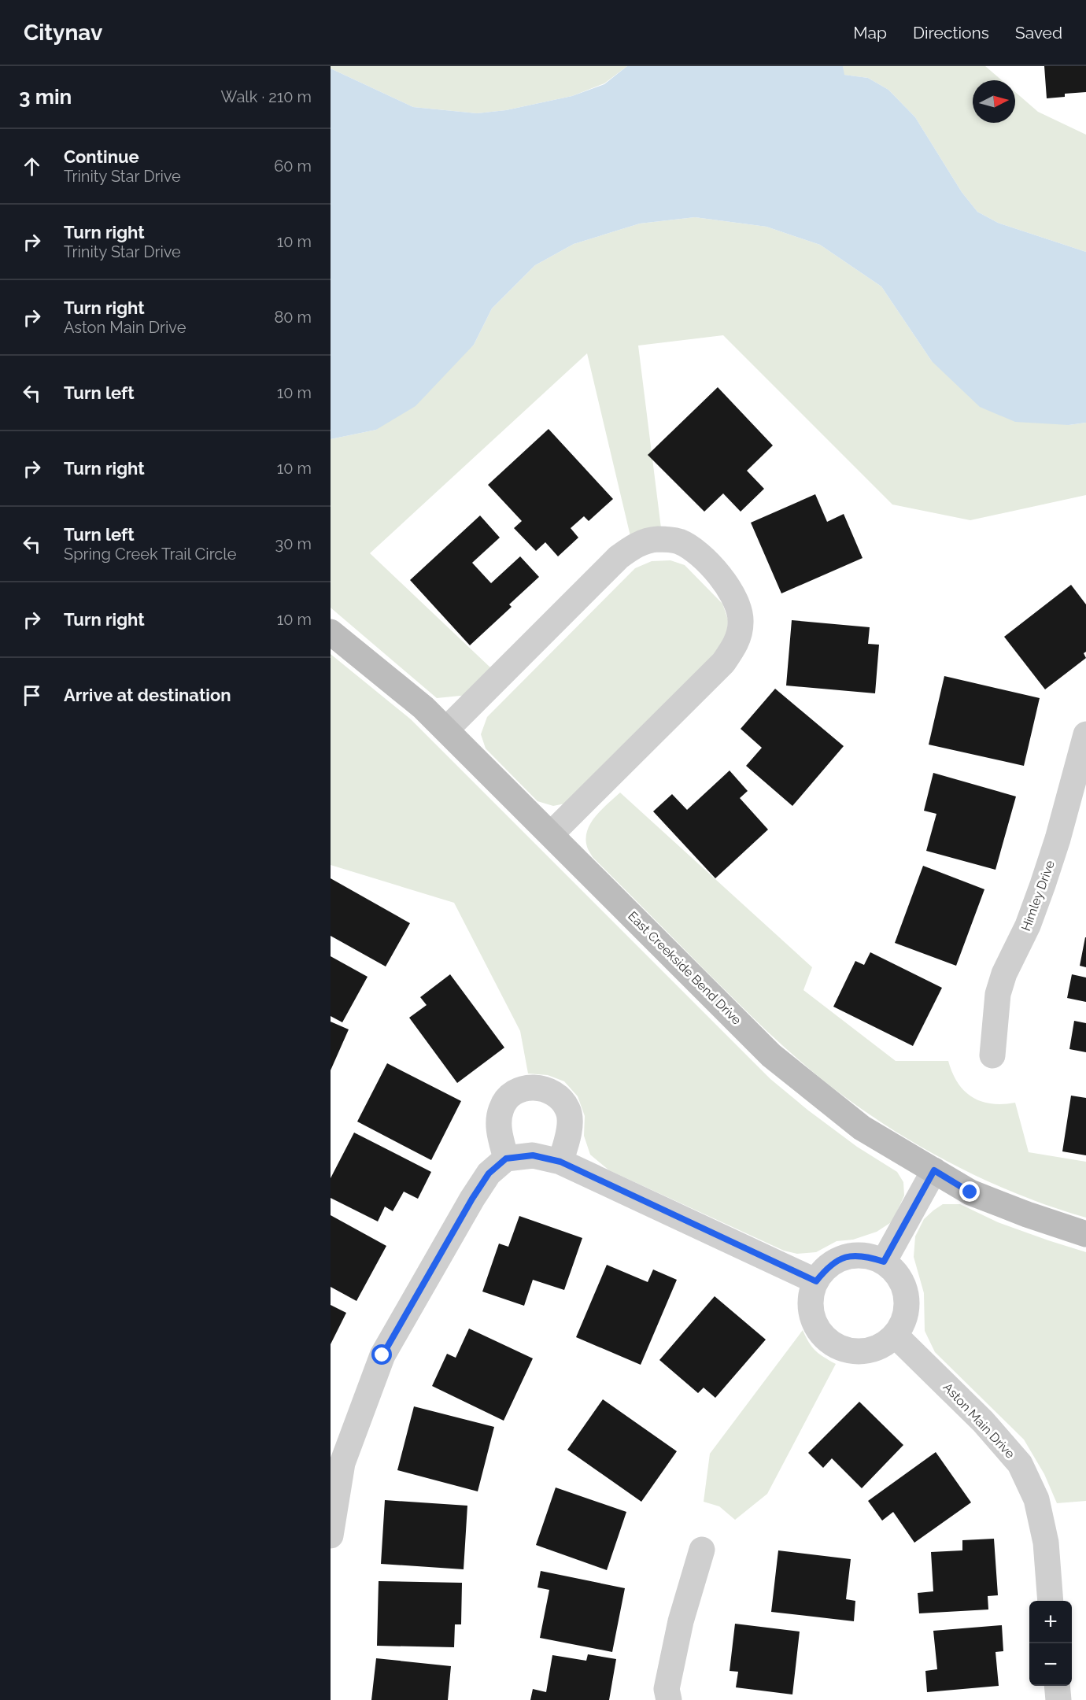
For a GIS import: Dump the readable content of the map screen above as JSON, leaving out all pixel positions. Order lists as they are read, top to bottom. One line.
{"streets":{"street":["Himley Drive","East Creekside Bend Drive","Aston Main Drive"]},"north":"right","page":{"header":"Citynav","nav":["Map","Directions","Saved"],"heading":["3 min","Walk · 210 m"],"list":[["Continue","Trinity Star Drive","60 m"],["Turn right","Trinity Star Drive","10 m"],["Turn right","Aston Main Drive","80 m"],["Turn left","10 m"],["Turn right","10 m"],["Turn left","Spring Creek Trail Circle","30 m"],["Turn right","10 m"],"Arrive at destination"],"map_buttons":["+","−"]}}
